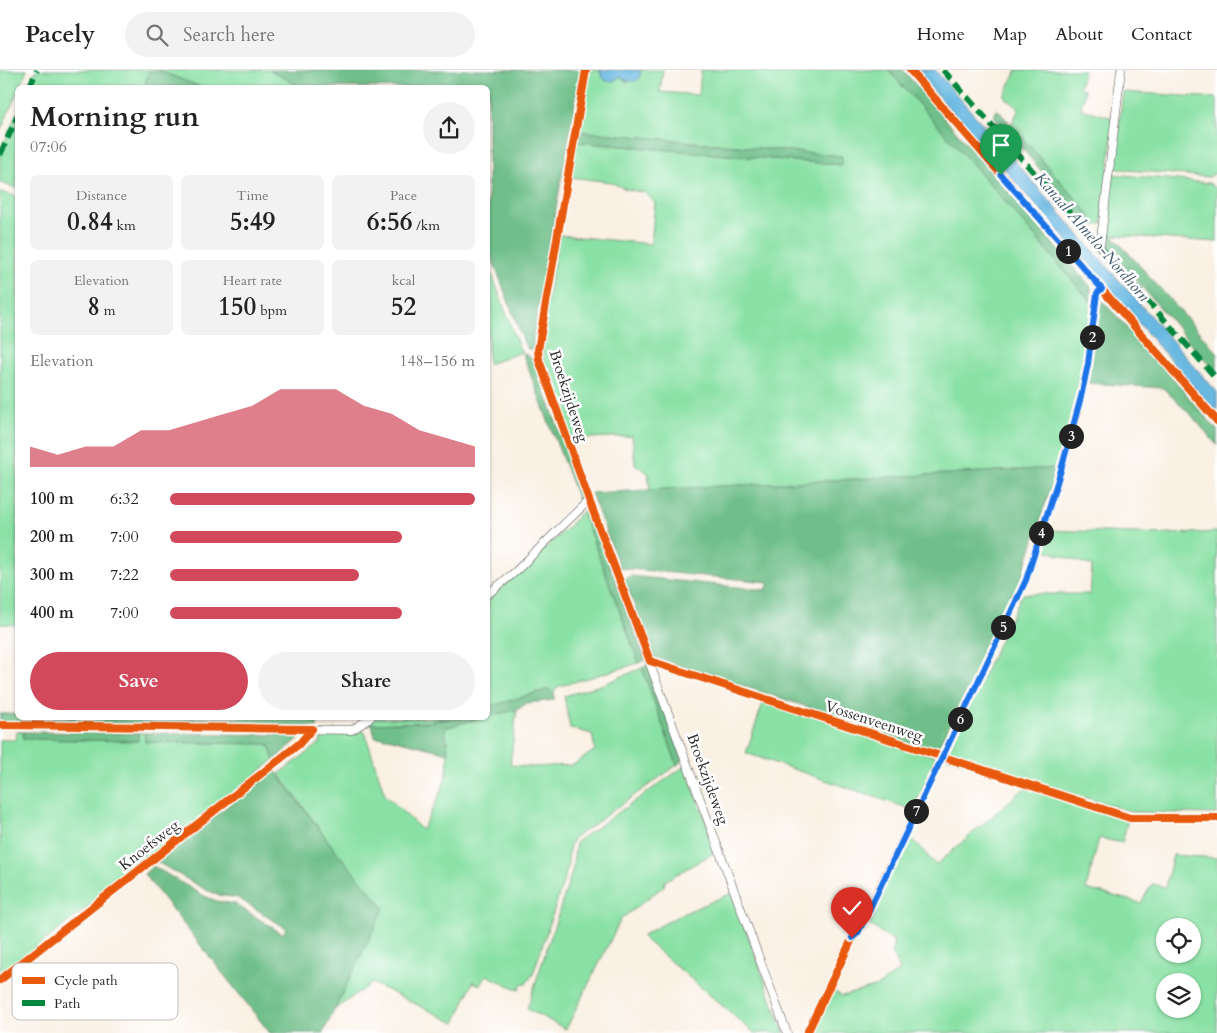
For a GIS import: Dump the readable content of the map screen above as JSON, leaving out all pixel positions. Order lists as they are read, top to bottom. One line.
{"streets":{"street":["Broekzijdeweg","Vossenveenweg","Knoefsweg"]},"crossings":[["Broekzijdeweg","Vossenveenweg"]],"water":["Kanaal Almelo-Nordhorn"],"legend":["Cycle path","Path"],"page":{"header":"Pacely","search":"Search here","nav":["Home","Map","About","Contact"],"heading":["Morning run","07:06"],"stats":[["Distance","0.84 km"],["Time","5:49"],["Pace","6:56 /km"],["Elevation","8 m"],["Heart rate","150 bpm"],["kcal","52"]],"pins":["1","2","3","4","5","6","7"],"chart":["Elevation","148–156 m"],"list":[{"name":"100 m","note":"6:32"},{"name":"200 m","note":"7:00"},{"name":"300 m","note":"7:22"},{"name":"400 m","note":"7:00"}],"buttons":["Save","Share"]}}
